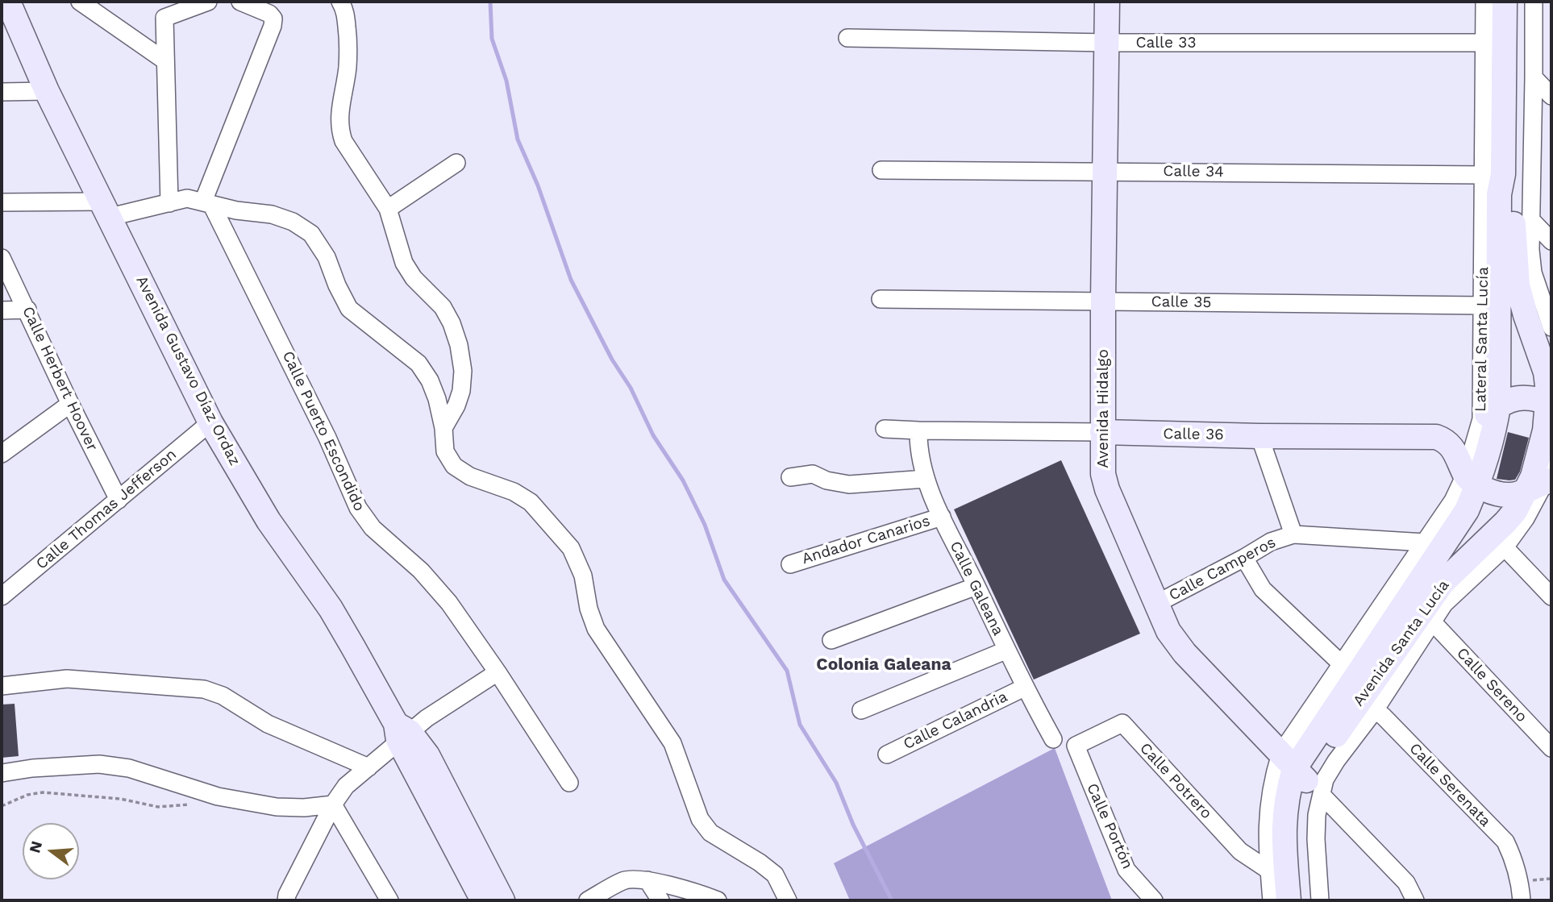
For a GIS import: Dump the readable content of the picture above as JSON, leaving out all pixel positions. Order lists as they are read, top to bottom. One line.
{"streets":{"street":["Calle 33","Calle 34","Calle 35","Lateral Santa Lucía","Avenida Gustavo Díaz Ordaz","Calle Herbert Hoover","Avenida Hidalgo","Calle Puerto Escondido","Calle 36","Calle Thomas Jefferson","Andador Canarios","Calle Camperos","Calle Galeana","Avenida Santa Lucía","Calle Sereno","Calle Calandria","Calle Potrero","Calle Serenata","Calle Portón"]},"crossings":[["Calle 33","Lateral Santa Lucía"],["Calle 33","Avenida Hidalgo"],["Calle 34","Lateral Santa Lucía"],["Calle 34","Avenida Hidalgo"],["Calle 34","Avenida Santa Lucía"],["Calle 35","Lateral Santa Lucía"],["Calle 35","Avenida Hidalgo"],["Lateral Santa Lucía","Avenida Santa Lucía"],["Avenida Gustavo Díaz Ordaz","Calle Thomas Jefferson"],["Calle Herbert Hoover","Calle Thomas Jefferson"],["Avenida Hidalgo","Calle 36"],["Avenida Hidalgo","Calle Camperos"],["Avenida Hidalgo","Avenida Santa Lucía"],["Calle 36","Calle Galeana"],["Calle 36","Avenida Santa Lucía"],["Andador Canarios","Calle Galeana"],["Calle Camperos","Calle Serenata"],["Calle Galeana","Calle Calandria"],["Avenida Santa Lucía","Calle Potrero"],["Avenida Santa Lucía","Calle Serenata"],["Calle Potrero","Calle Portón"]],"districts":["Colonia Galeana"],"north":"left"}
